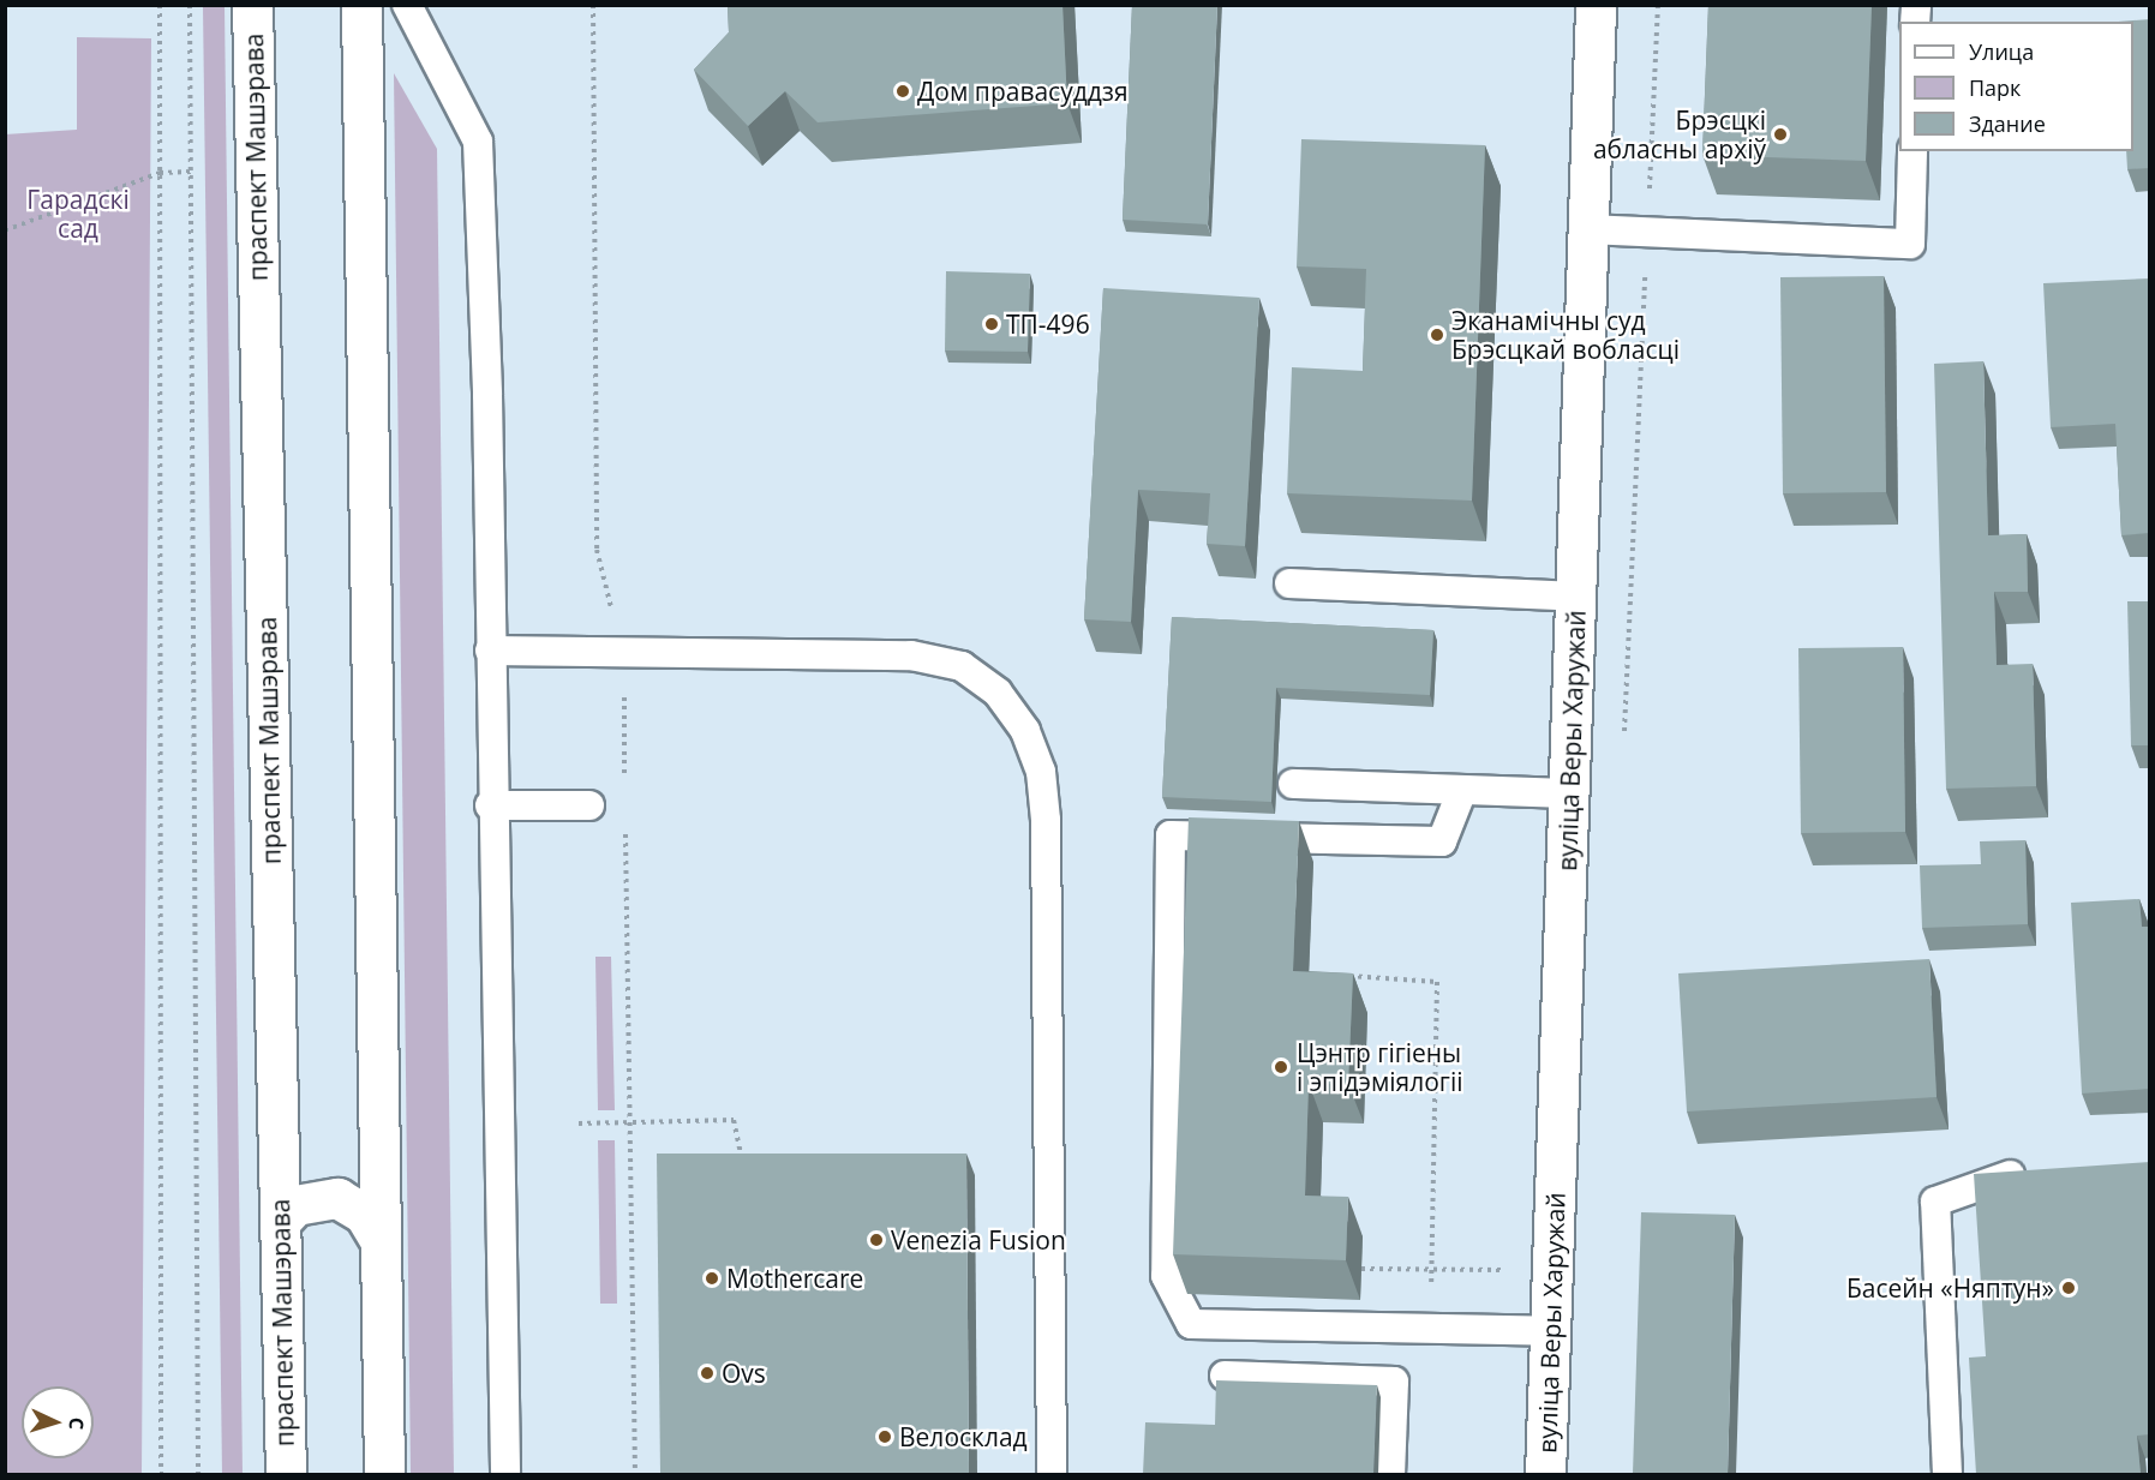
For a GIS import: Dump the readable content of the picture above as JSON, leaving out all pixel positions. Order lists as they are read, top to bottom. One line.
{"streets":{"main road":["праспект Машэрава","вуліца Веры Харужай"]},"parks":["Гарадскі сад"],"places":["Дом правасуддзя","Брэсцкі абласны архіў","ТП-496","Эканамічны суд Брэсцкай вобласці","Цэнтр гігіены і эпідэміялогіі","Venezia Fusion","Mothercare","Басейн «Няптун»","Ovs","Велосклад"],"legend":["Улица","Парк","Здание"],"north":"right"}
